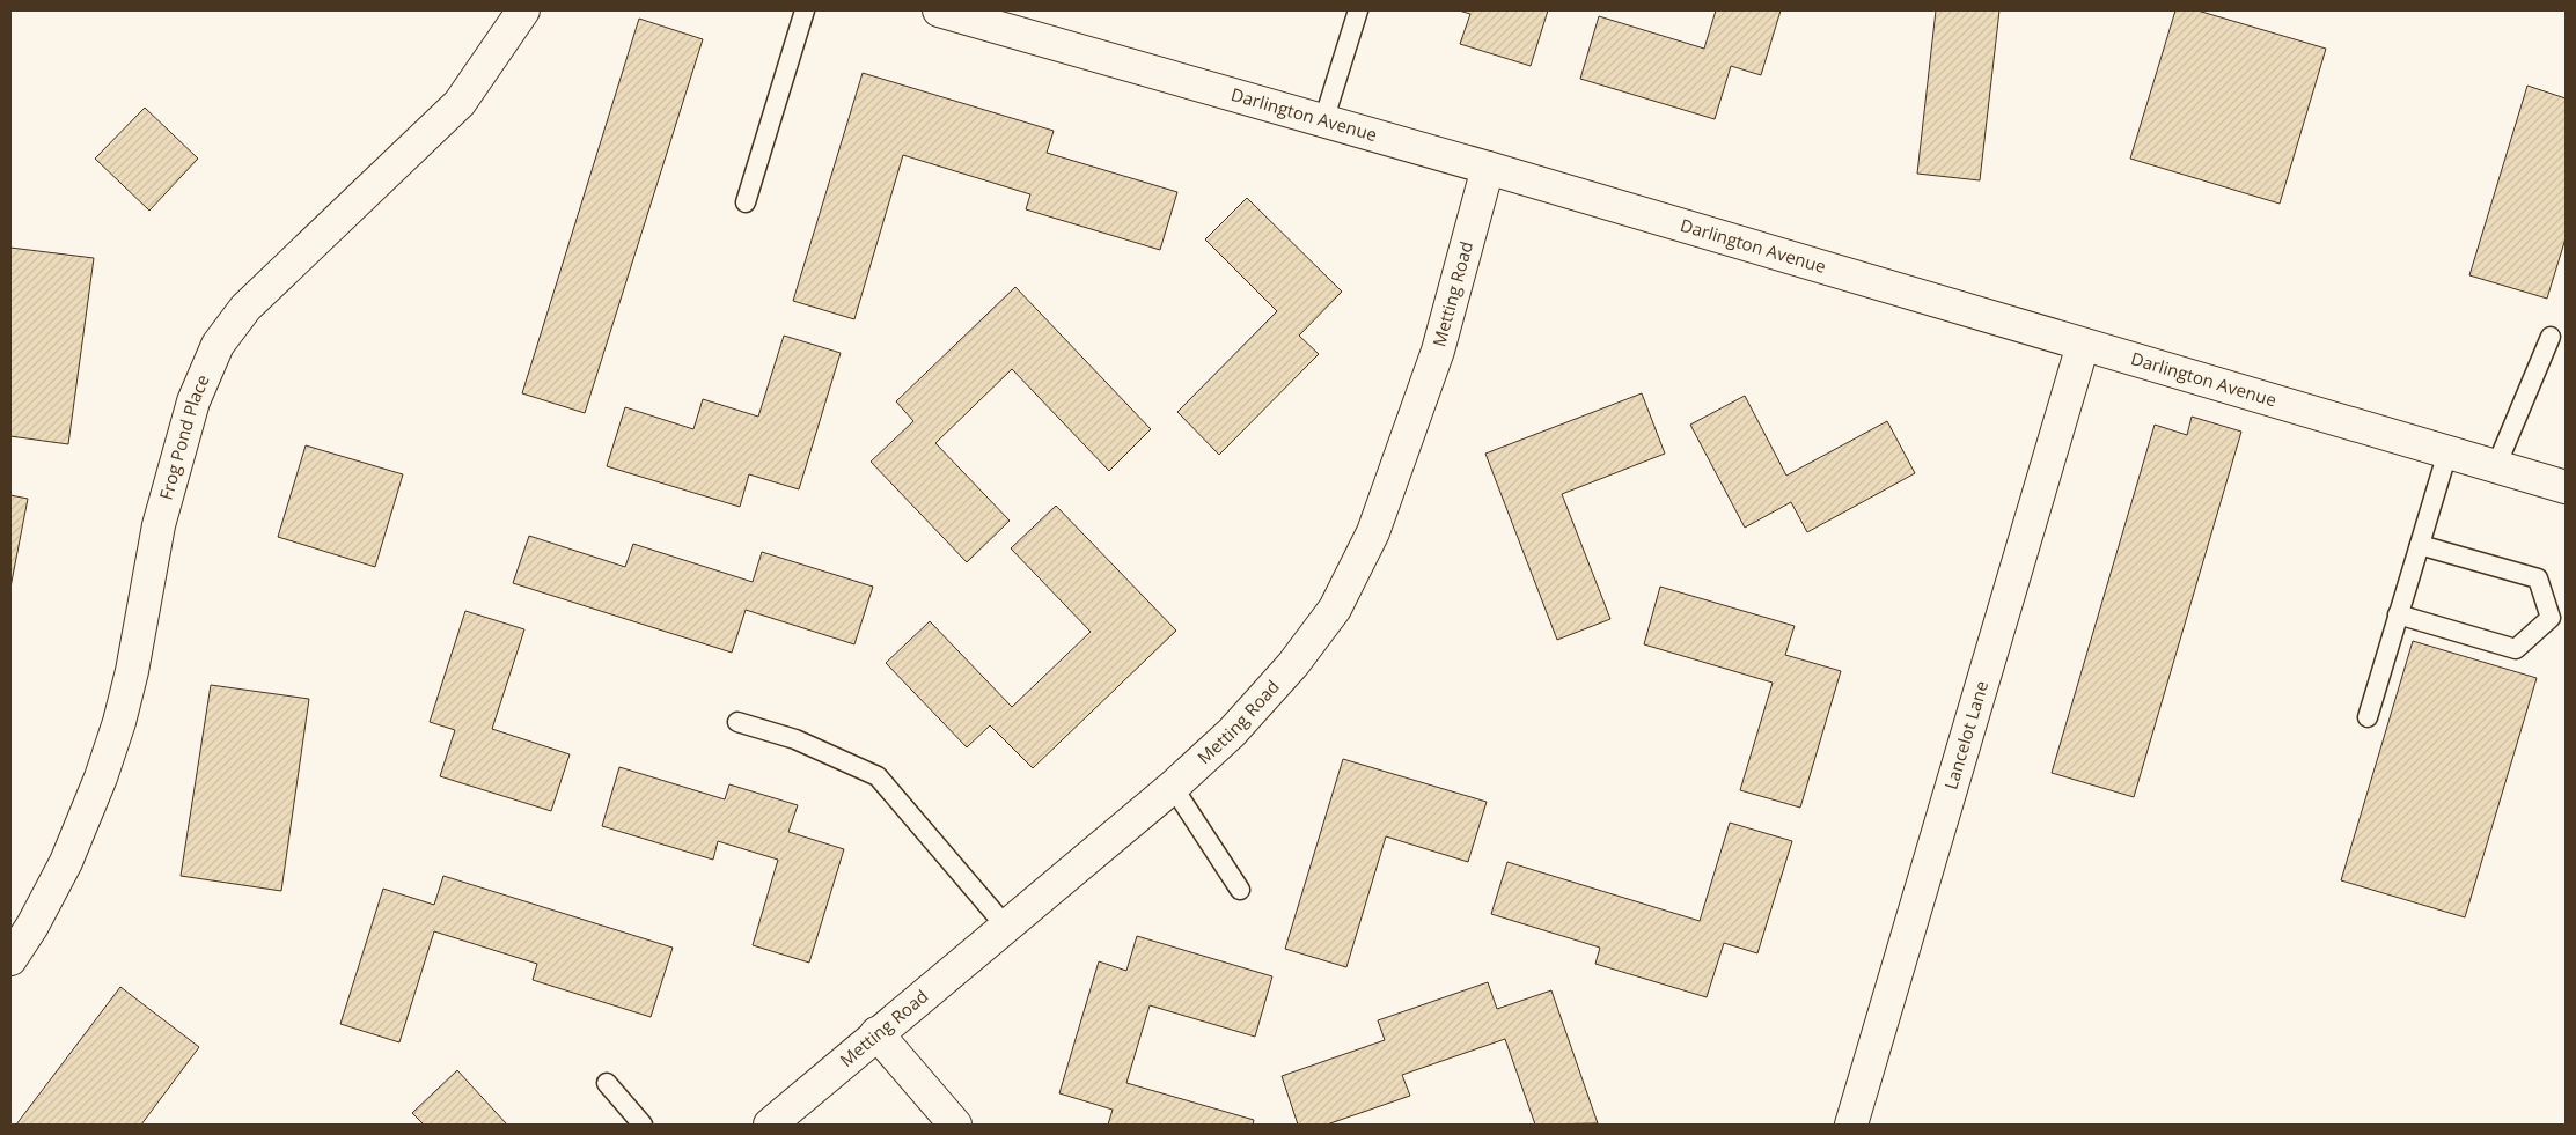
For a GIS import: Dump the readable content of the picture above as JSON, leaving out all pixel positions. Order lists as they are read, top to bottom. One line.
{"streets":{"street":["Darlington Avenue","Metting Road","Frog Pond Place","Lancelot Lane"]},"crossings":[["Darlington Avenue","Metting Road"],["Darlington Avenue","Lancelot Lane"]]}
